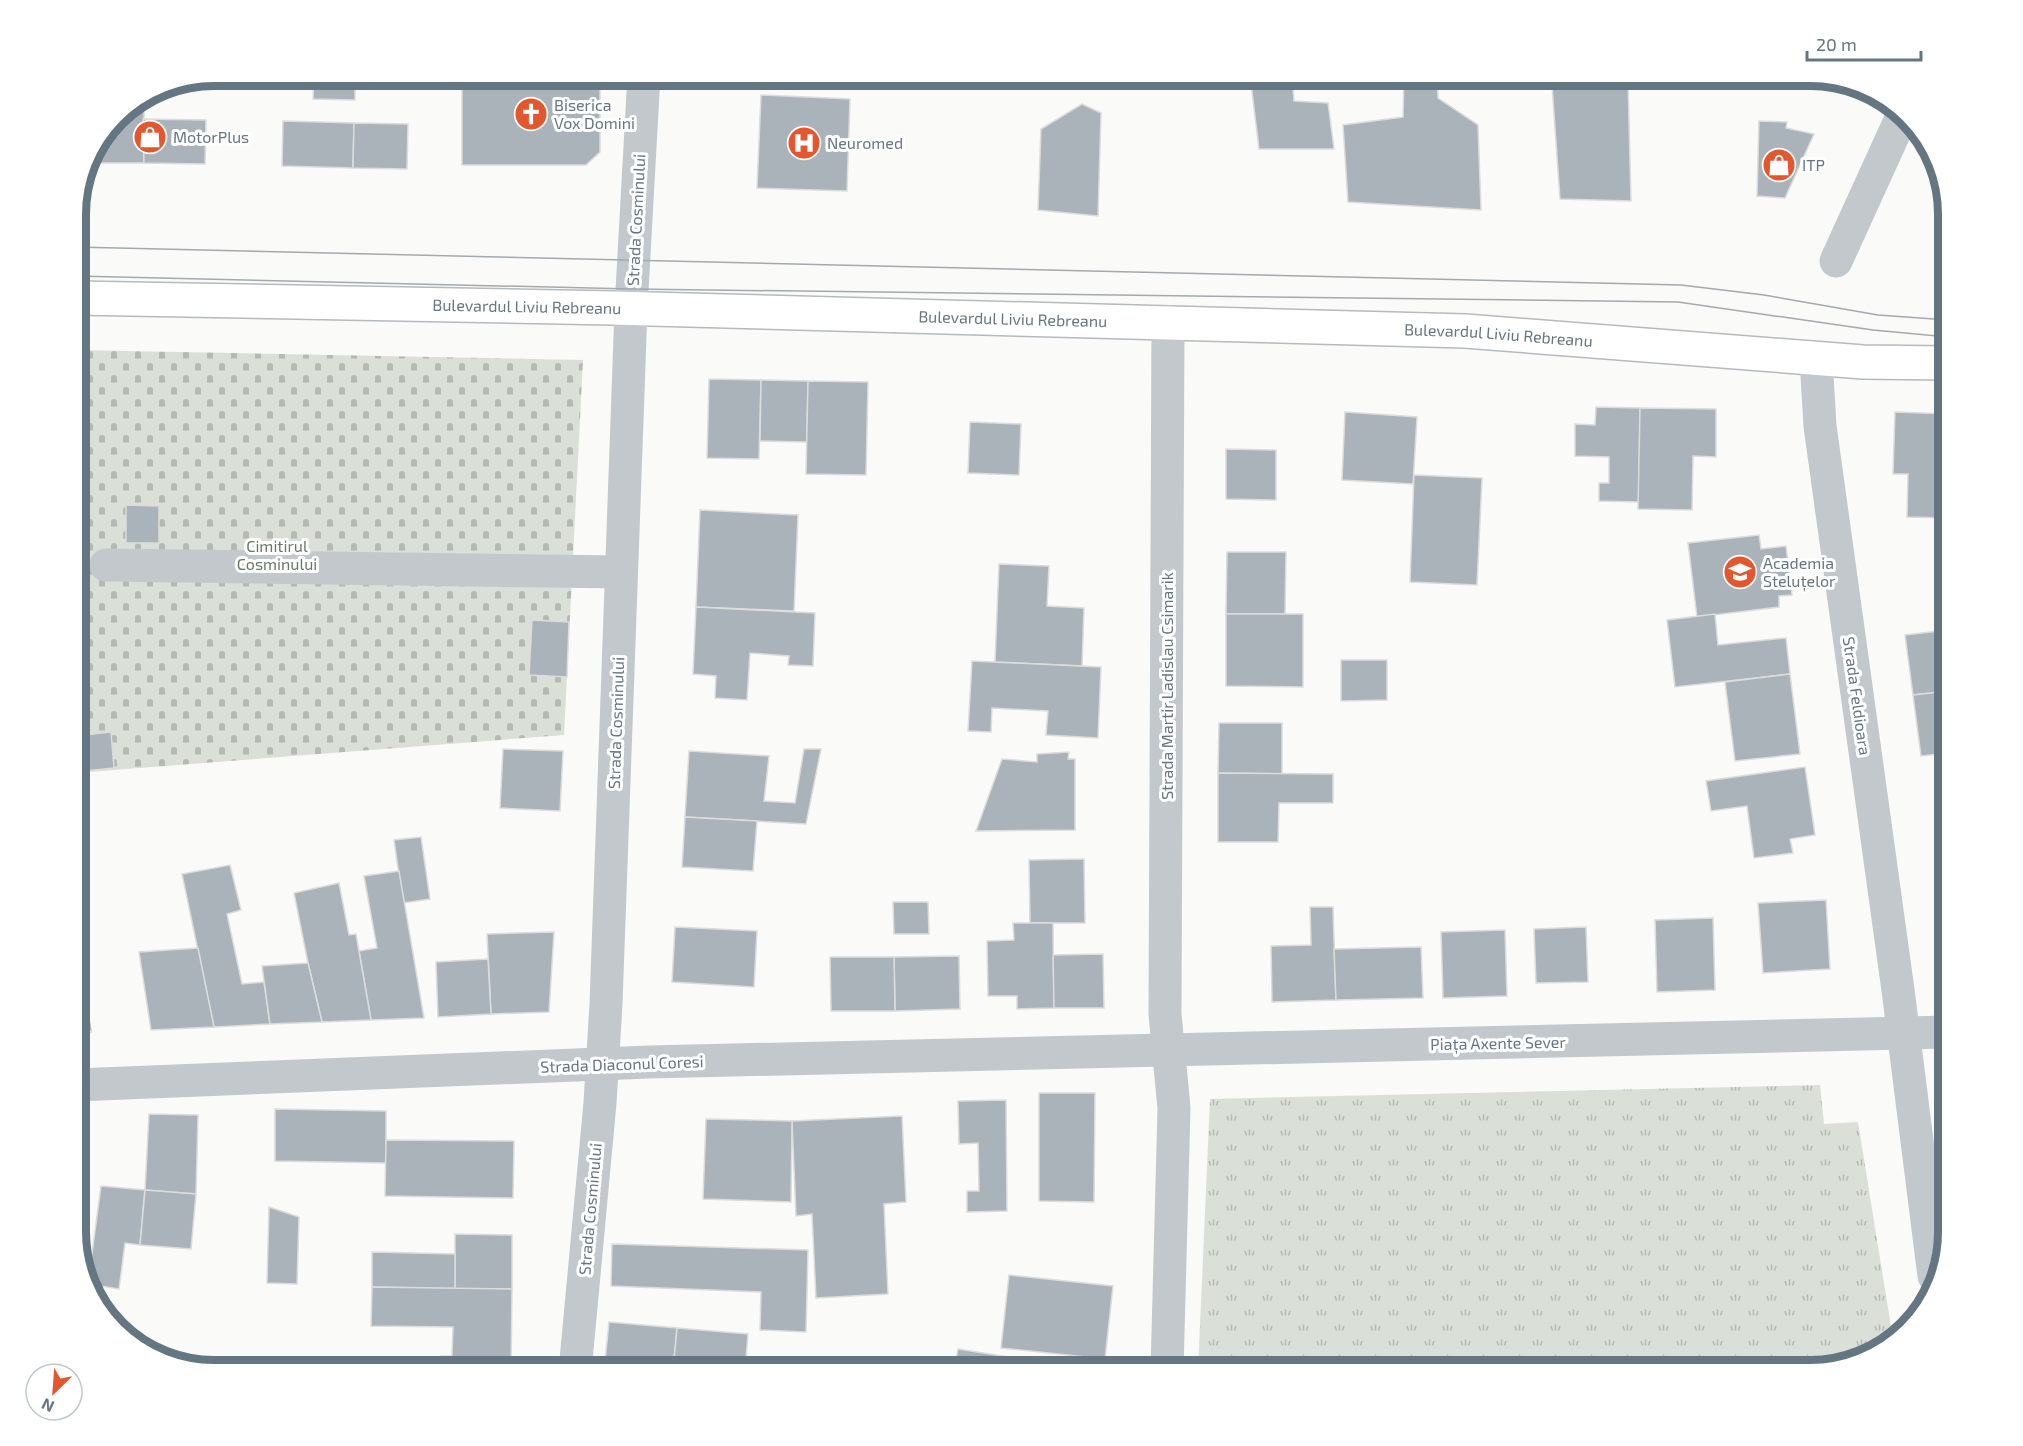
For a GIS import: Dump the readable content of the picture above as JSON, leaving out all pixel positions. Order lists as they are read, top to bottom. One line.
{"streets":{"main road":["Bulevardul Liviu Rebreanu"],"street":["Strada Cosminului","Strada Martir Ladislau Csimarik","Strada Feldioara","Piața Axente Sever","Strada Diaconul Coresi"]},"crossings":[["Strada Cosminului","Bulevardul Liviu Rebreanu"],["Strada Cosminului","Strada Diaconul Coresi"],["Bulevardul Liviu Rebreanu","Strada Martir Ladislau Csimarik"],["Bulevardul Liviu Rebreanu","Strada Feldioara"],["Strada Martir Ladislau Csimarik","Piața Axente Sever"],["Strada Martir Ladislau Csimarik","Strada Diaconul Coresi"],["Strada Feldioara","Piața Axente Sever"],["Piața Axente Sever","Strada Diaconul Coresi"]],"parks":["Cimitirul Cosminului"],"places":{"church":["Biserica Vox Domini"],"shop":["MotorPlus","ITP"],"hospital":["Neuromed"],"school or university":["Academia Steluțelor"]},"scale_bar":"20 m","north":"bottom left"}
